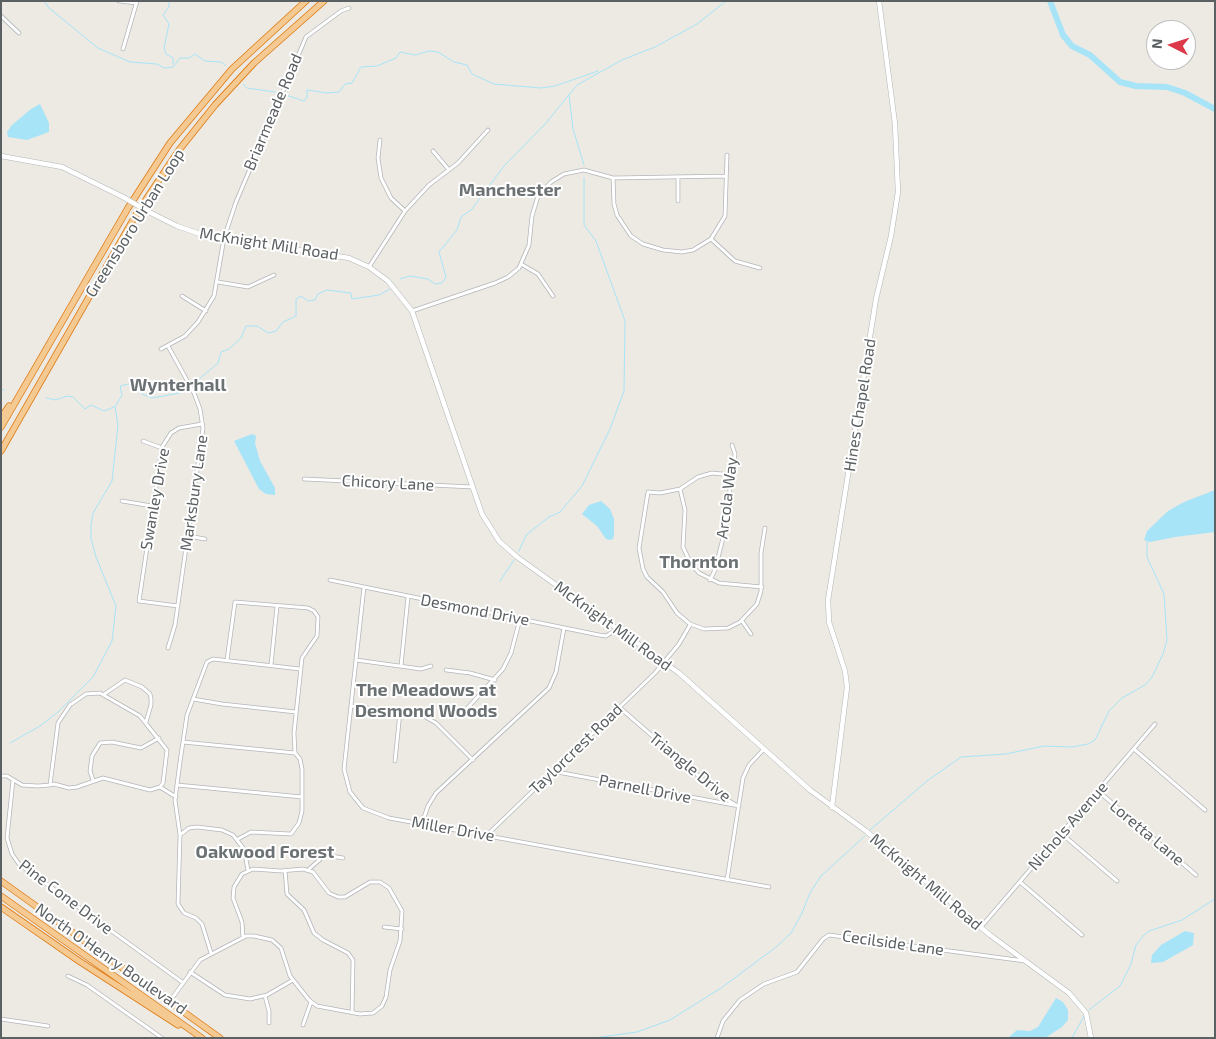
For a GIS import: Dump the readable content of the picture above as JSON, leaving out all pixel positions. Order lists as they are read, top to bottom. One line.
{"streets":{"highway":["Greensboro Urban Loop","North O'Henry Boulevard"],"street":["Briarmeade Road","McKnight Mill Road","Hines Chapel Road","Chicory Lane","Marksbury Lane","Arcola Way","Swanley Drive","Desmond Drive","Taylorcrest Road","Triangle Drive","Parnell Drive","Nichols Avenue","Miller Drive","Loretta Lane","Pine Cone Drive","Cecilside Lane"]},"crossings":[["Briarmeade Road","McKnight Mill Road"],["Briarmeade Road","Marksbury Lane"],["McKnight Mill Road","Hines Chapel Road"],["McKnight Mill Road","Chicory Lane"],["McKnight Mill Road","Desmond Drive"],["McKnight Mill Road","Taylorcrest Road"],["McKnight Mill Road","Nichols Avenue"],["McKnight Mill Road","Cecilside Lane"],["Marksbury Lane","Swanley Drive"],["Desmond Drive","Miller Drive"],["Taylorcrest Road","Triangle Drive"],["Taylorcrest Road","Parnell Drive"],["Taylorcrest Road","Miller Drive"],["Triangle Drive","Parnell Drive"],["Nichols Avenue","Loretta Lane"]],"districts":["Manchester","Wynterhall","Thornton","The Meadows at Desmond Woods","Oakwood Forest"],"north":"left"}
